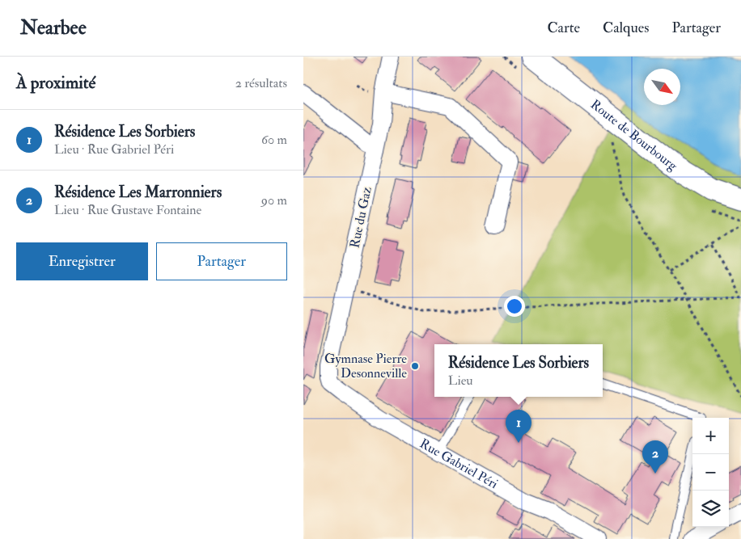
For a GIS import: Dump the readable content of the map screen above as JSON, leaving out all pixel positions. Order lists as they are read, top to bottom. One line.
{"streets":{"main road":["Route de Bourbourg"],"street":["Rue du Gaz","Rue Gabriel Péri"]},"crossings":[["Rue du Gaz","Rue Gabriel Péri"]],"places":["Gymnase Pierre Desonneville"],"north":"bottom right","page":{"header":"Nearbee","nav":["Carte","Calques","Partager"],"heading":["À proximité","2 résultats"],"list":[{"mark":"1","name":"Résidence Les Sorbiers","note":"Lieu · Rue Gabriel Péri","value":"60 m"},{"mark":"2","name":"Résidence Les Marronniers","note":"Lieu · Rue Gustave Fontaine","value":"90 m"}],"buttons":["Enregistrer","Partager"],"popup":["Résidence Les Sorbiers","Lieu"],"pins":["1","2"],"map_buttons":["+","−"]}}
